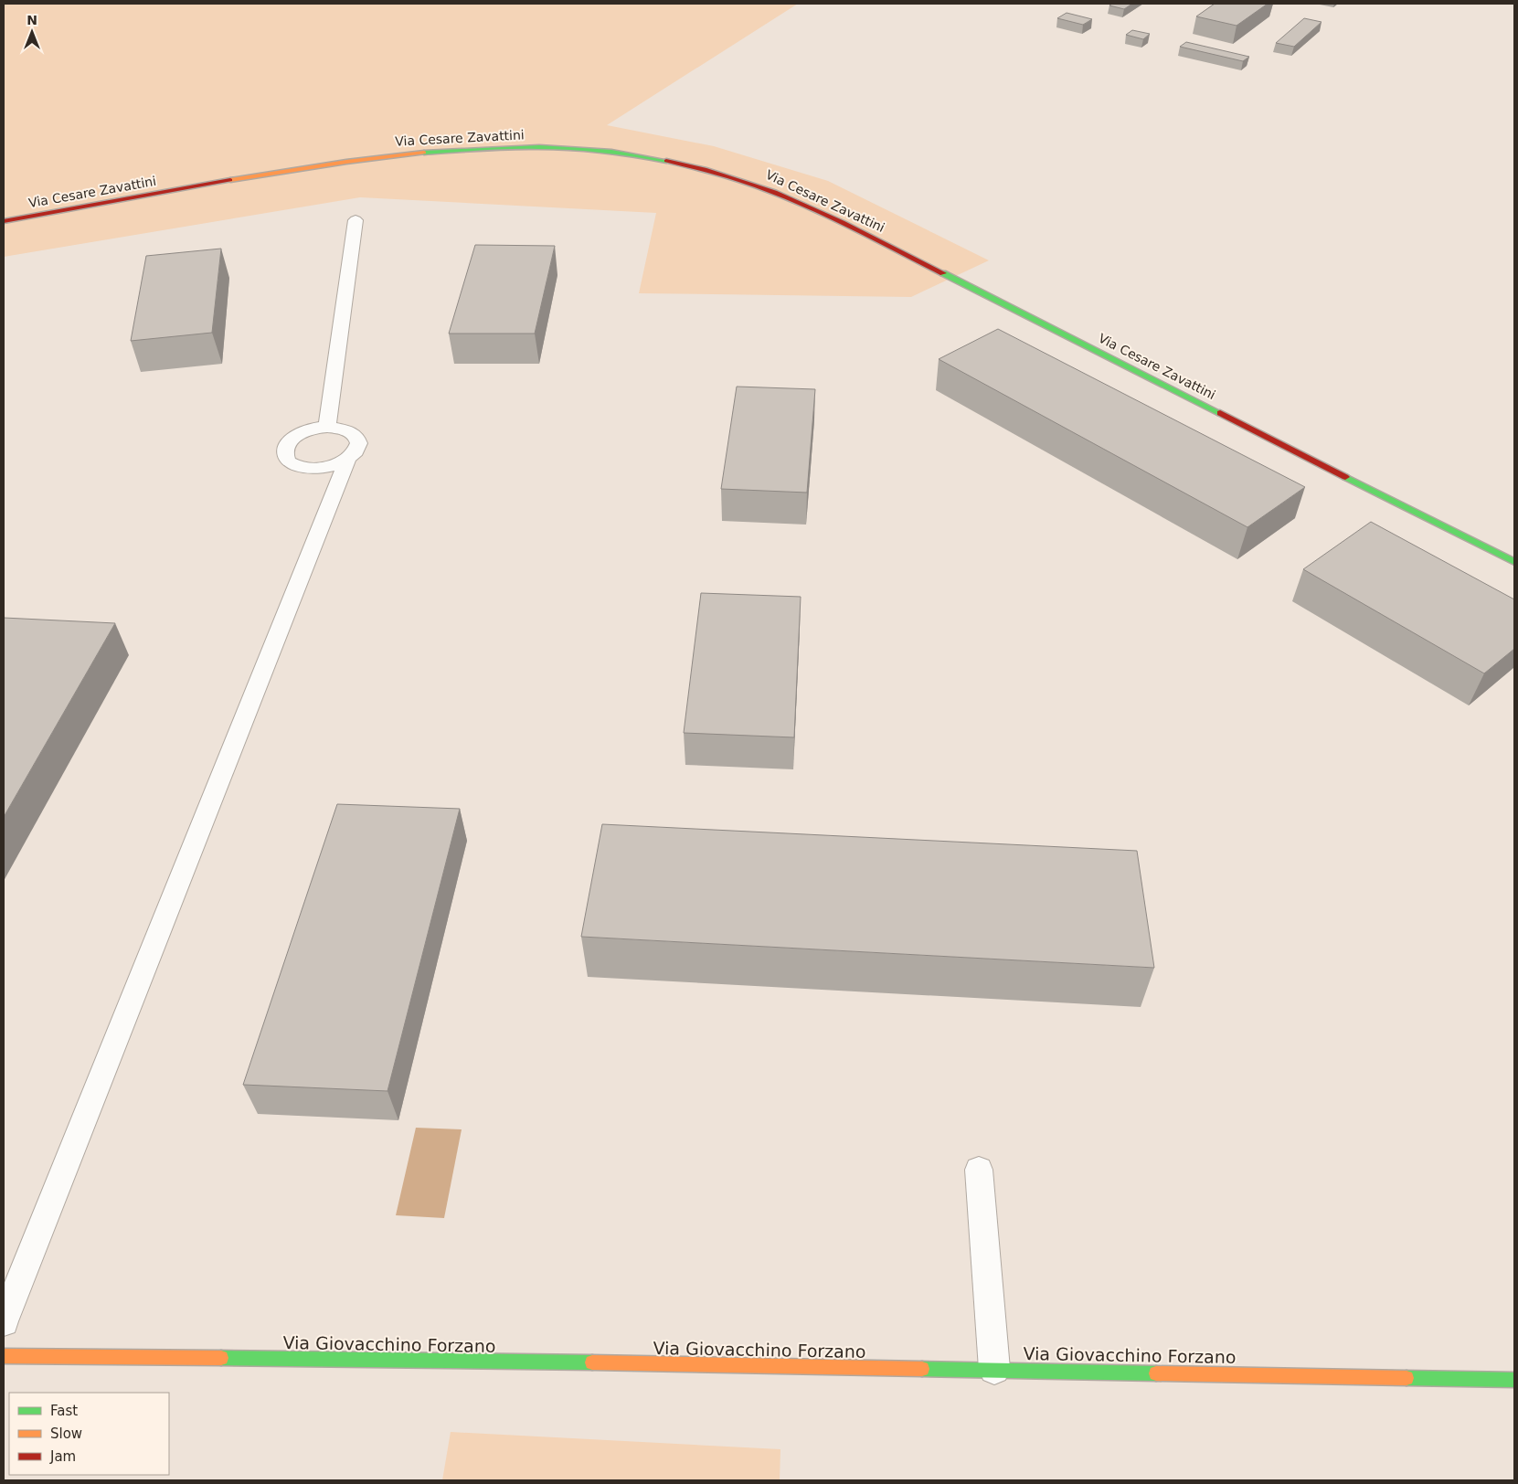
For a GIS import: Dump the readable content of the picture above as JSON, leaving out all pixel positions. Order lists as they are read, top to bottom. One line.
{"streets":{"street":["Via Cesare Zavattini","Via Giovacchino Forzano"]},"legend":["Fast","Slow","Jam"],"north":"top"}
